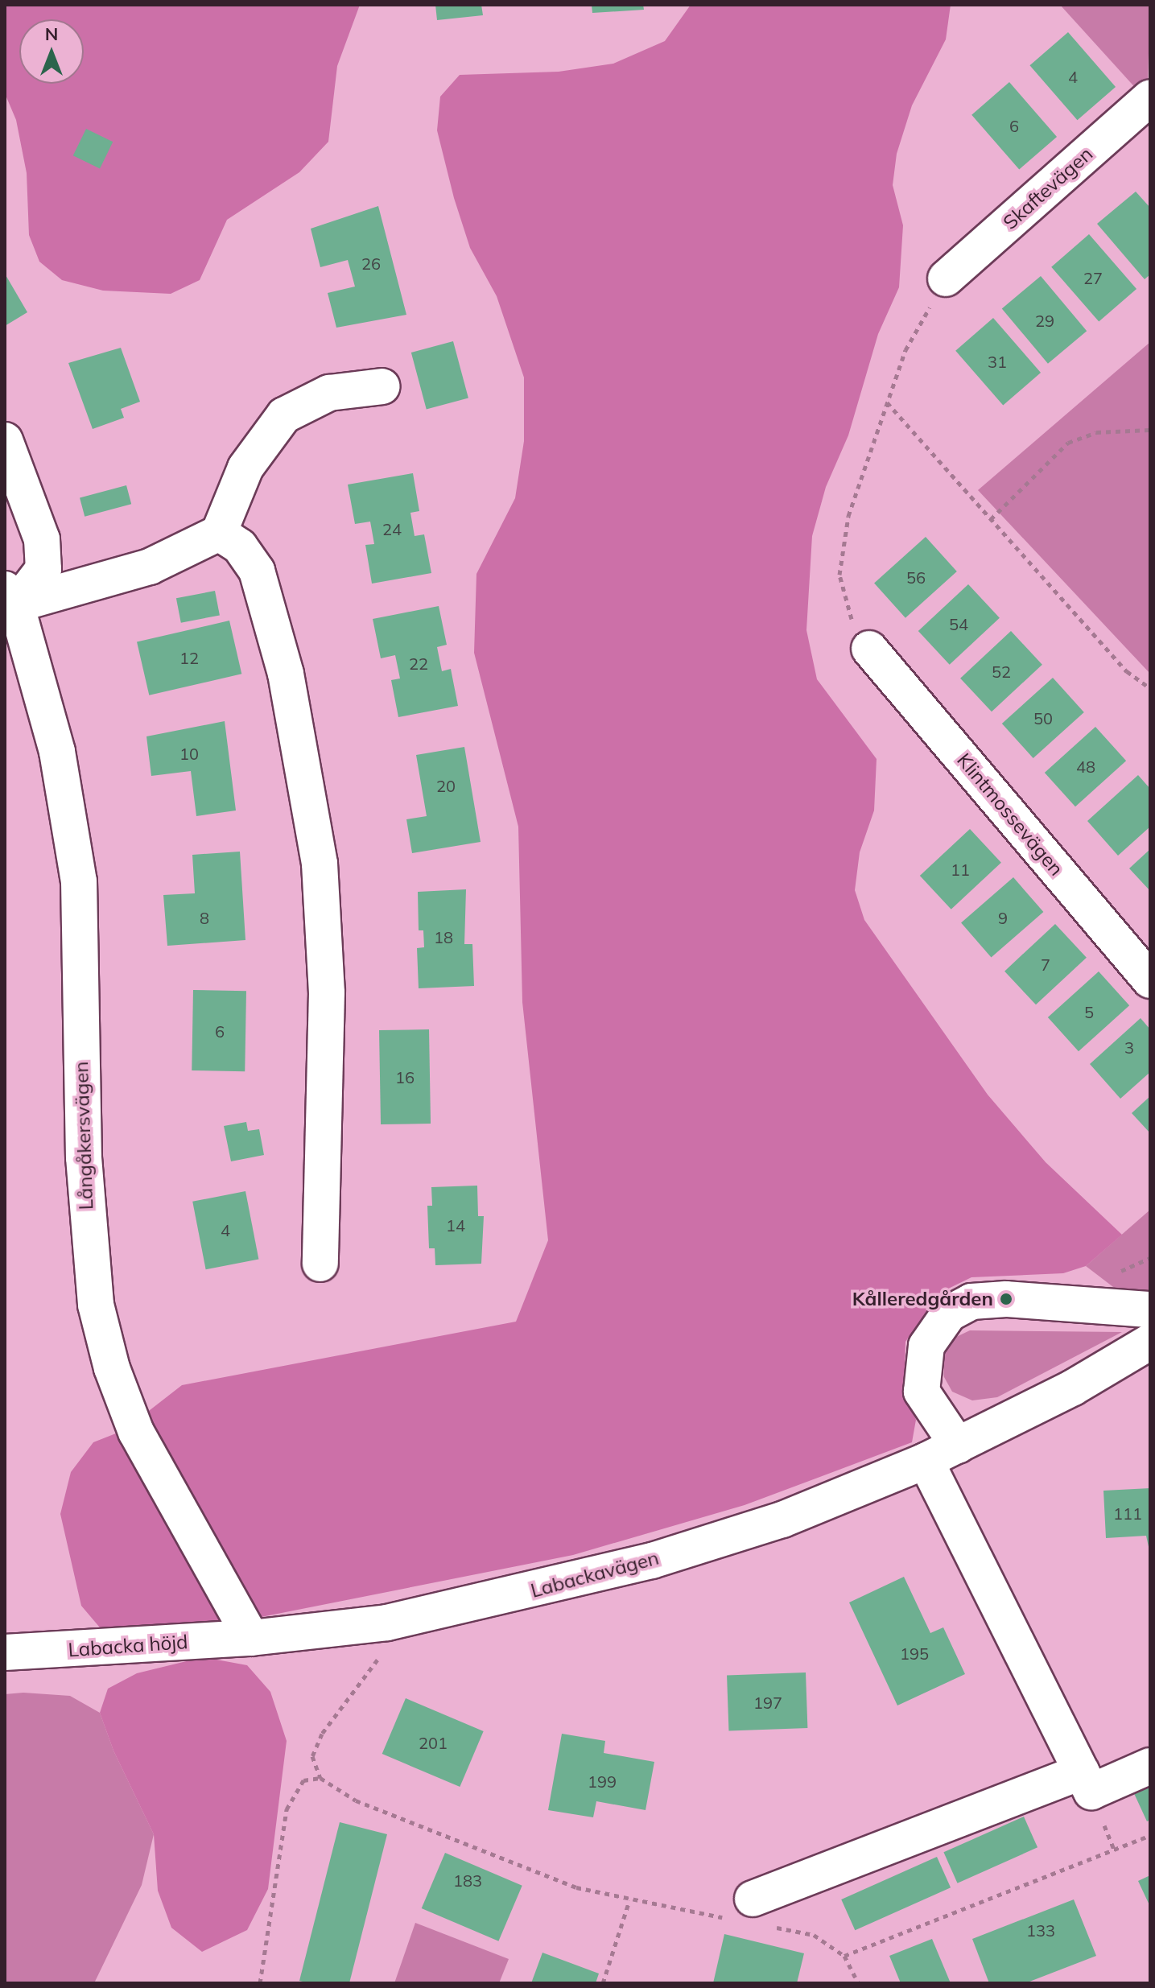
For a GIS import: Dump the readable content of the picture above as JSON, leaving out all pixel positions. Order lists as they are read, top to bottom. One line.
{"streets":{"street":["Skaftevägen","Klintmossevägen","Långåkersvägen","Labackavägen","Labacka höjd"]},"crossings":[["Långåkersvägen","Labackavägen"],["Långåkersvägen","Labacka höjd"],["Labackavägen","Labacka höjd"]],"places":["Kålleredgården"],"house_numbers":["4","6","26","27","29","31","24","56","54","12","22","52","50","10","48","20","11","8","9","18","7","5","6","3","16","14","4","111","195","197","201","199","183","133"],"north":"top"}
